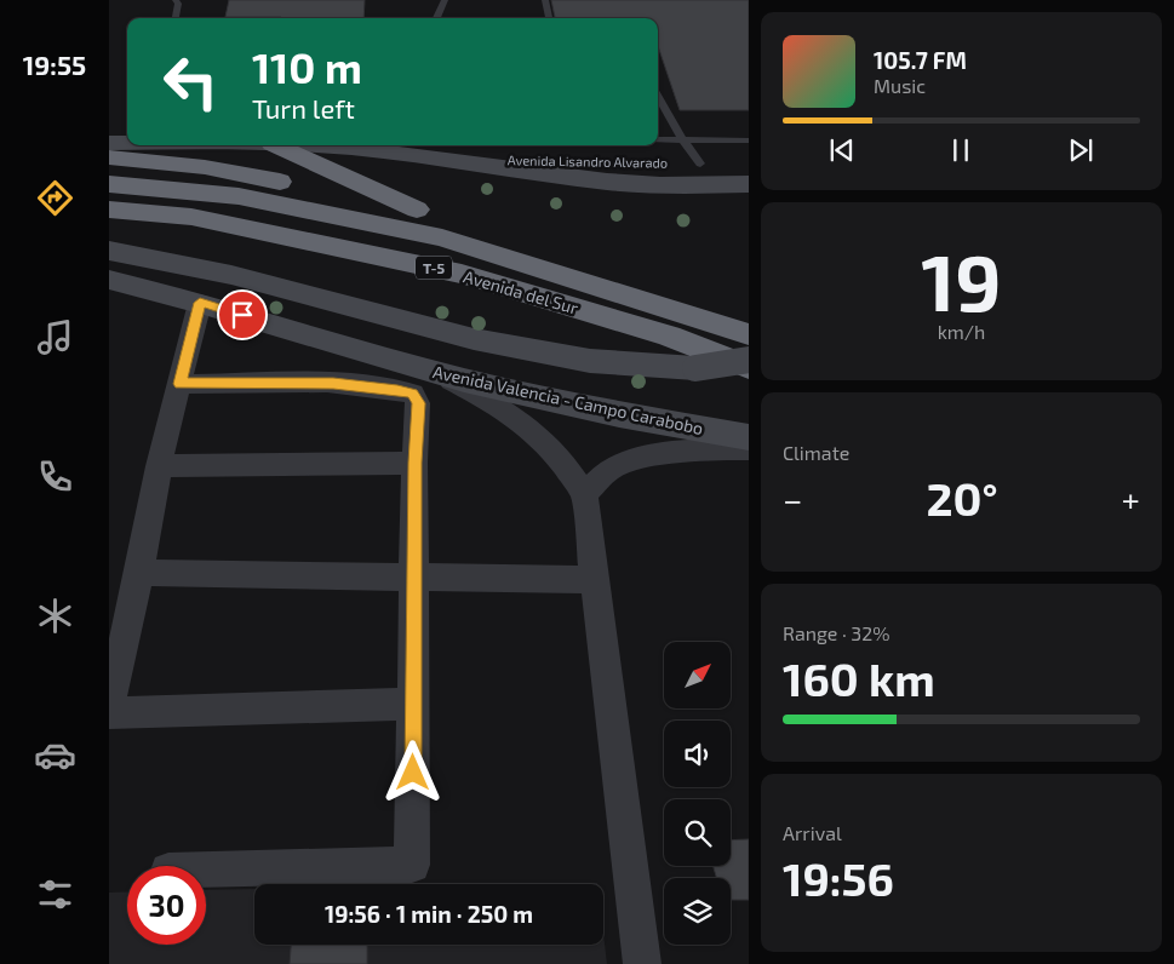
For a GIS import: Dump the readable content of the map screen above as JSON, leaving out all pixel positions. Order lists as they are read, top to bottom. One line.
{"streets":{"highway":["T-5","Avenida del Sur"],"street":["Avenida Lisandro Alvarado","Avenida Valencia - Campo Carabobo"]},"north":"top right","page":{"tabs":"19:55","turn":["110 m","Turn left"],"song":["105.7 FM","Music"],"tile":[["19","km/h"],"Climate",["Range · 32%","160 km"],["Arrival","19:56"]],"heat":["−","20°","+"],"limit":"30","trip":"19:56 · 1 min · 250 m"}}
